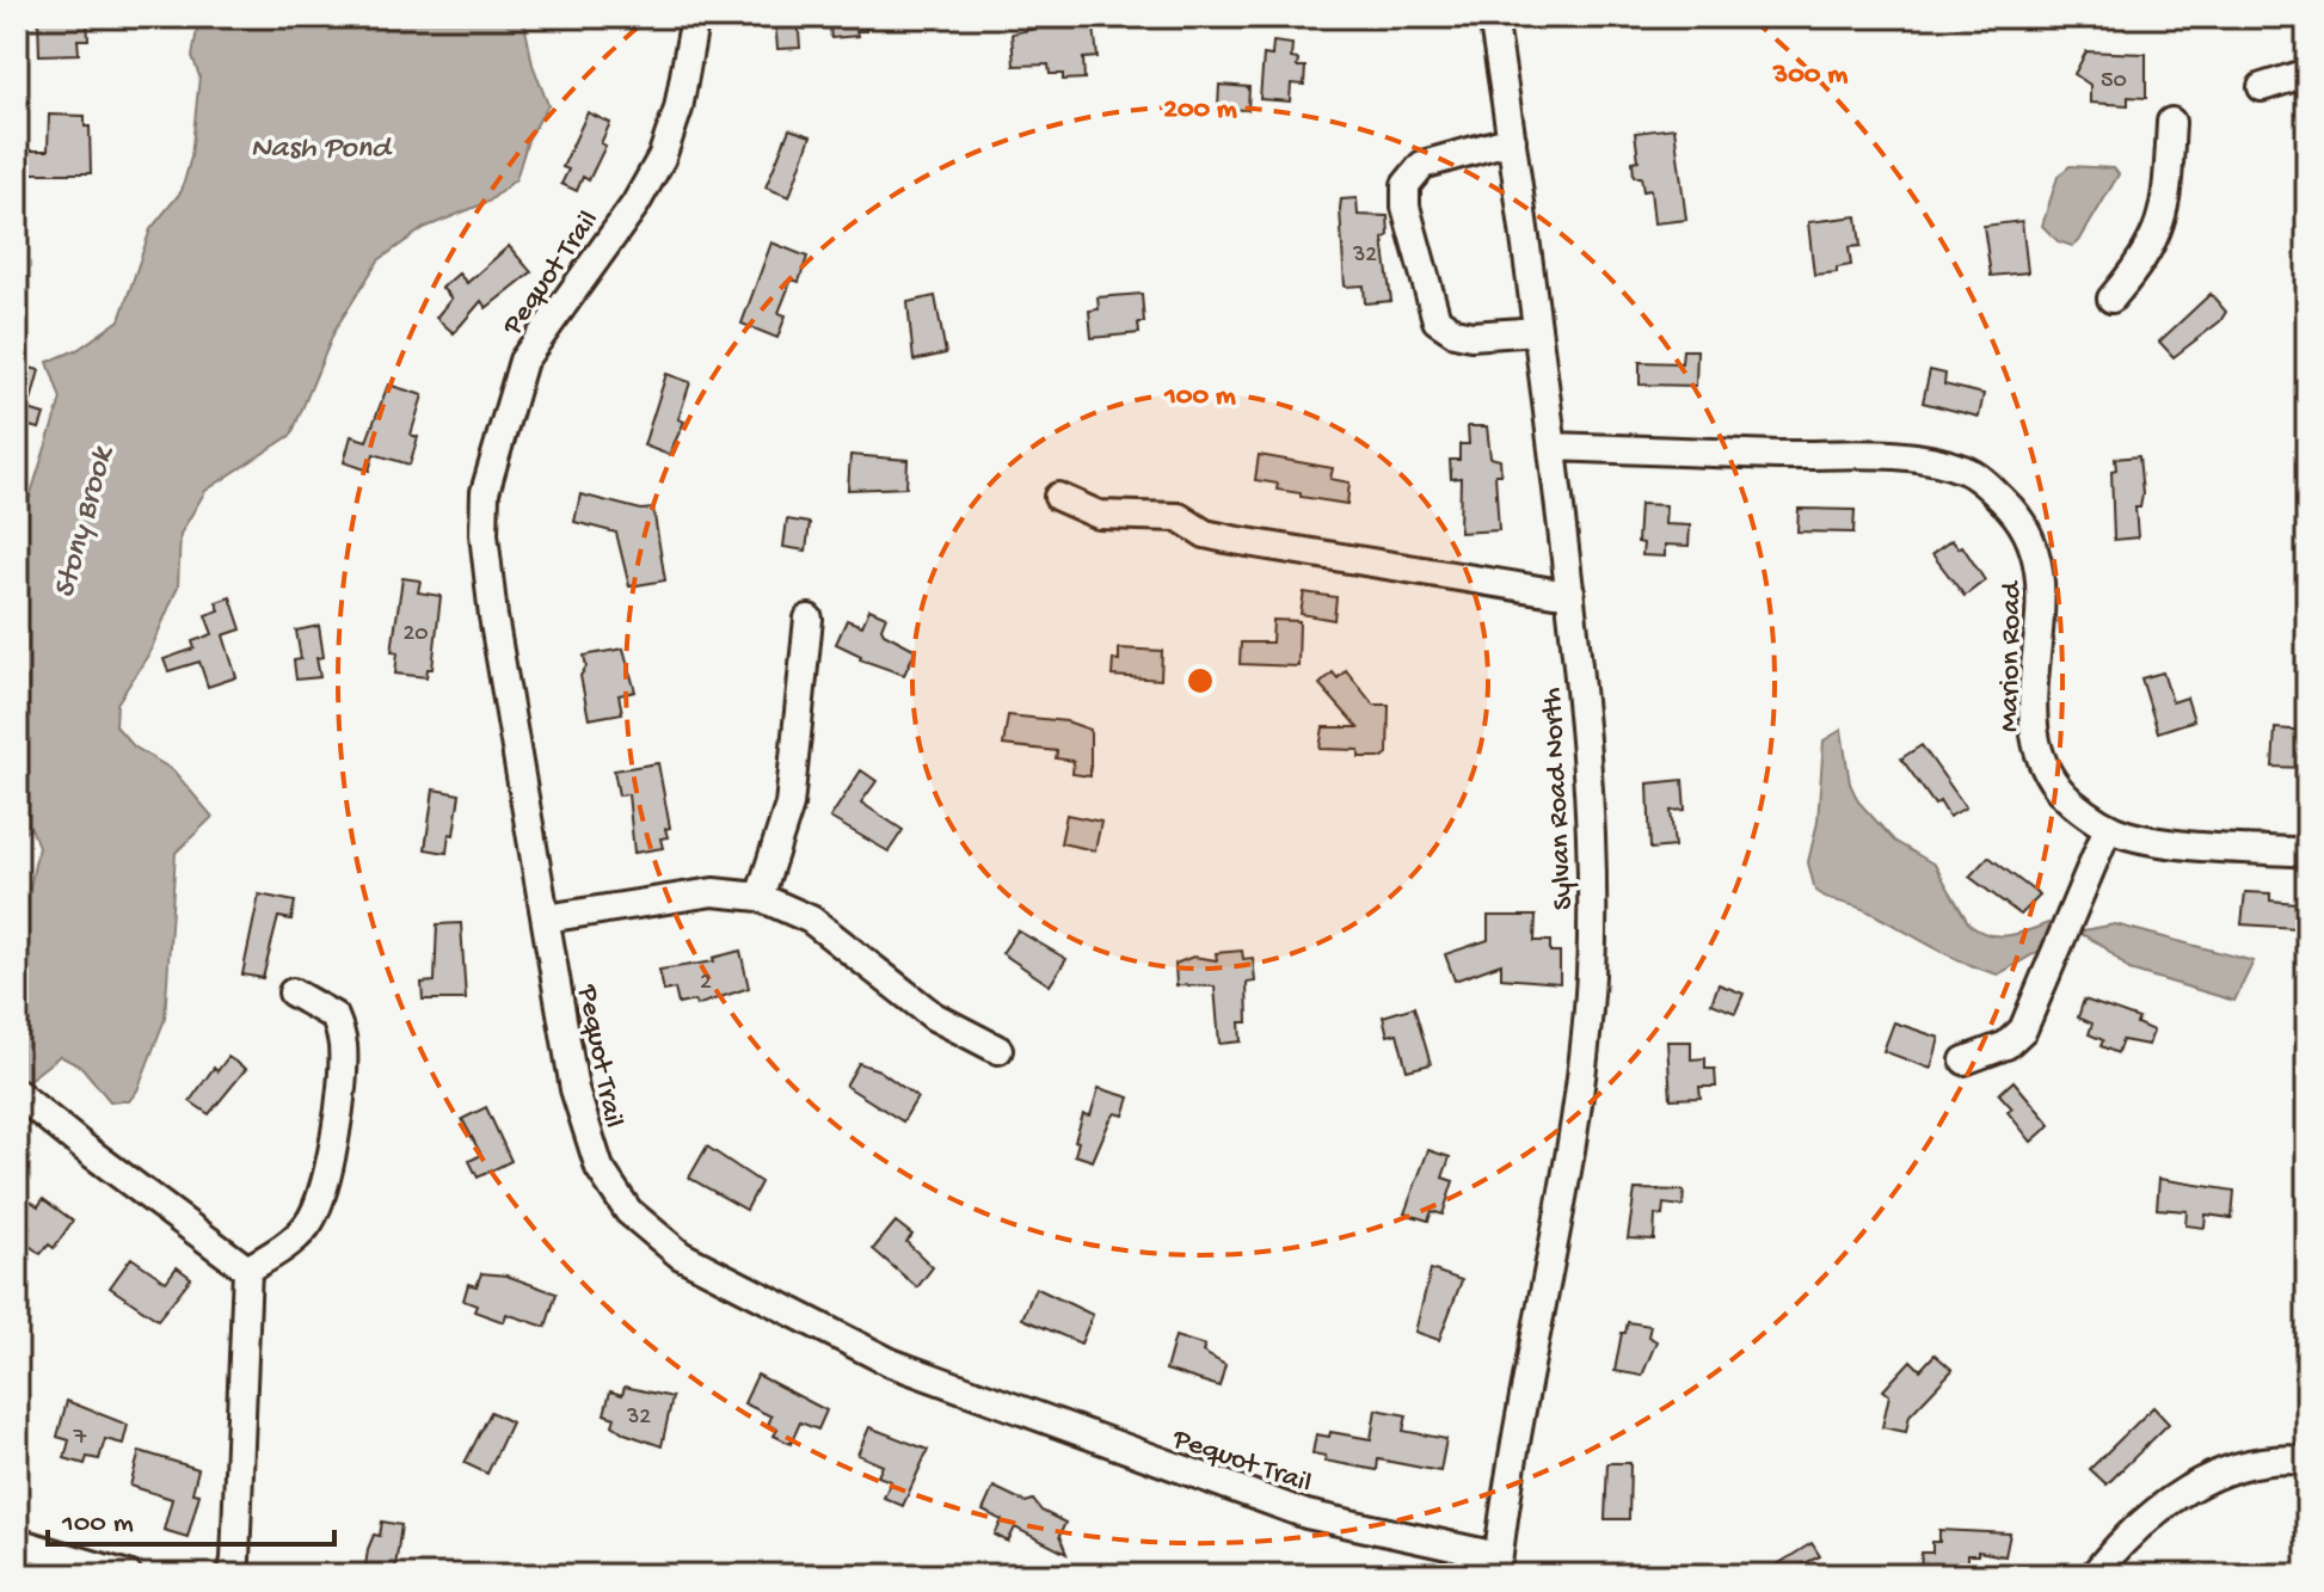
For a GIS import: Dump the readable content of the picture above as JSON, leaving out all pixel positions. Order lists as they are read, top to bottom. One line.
{"streets":{"street":["Pequot Trail","Marion Road","Sylvan Road North"]},"crossings":[["Pequot Trail","Sylvan Road North"],["Marion Road","Sylvan Road North"]],"water":["Nash Pond","Stony Brook"],"house_numbers":["50","32","20","2","32","7"],"scale_bar":"100 m","rings":["300 m","200 m","100 m"]}
